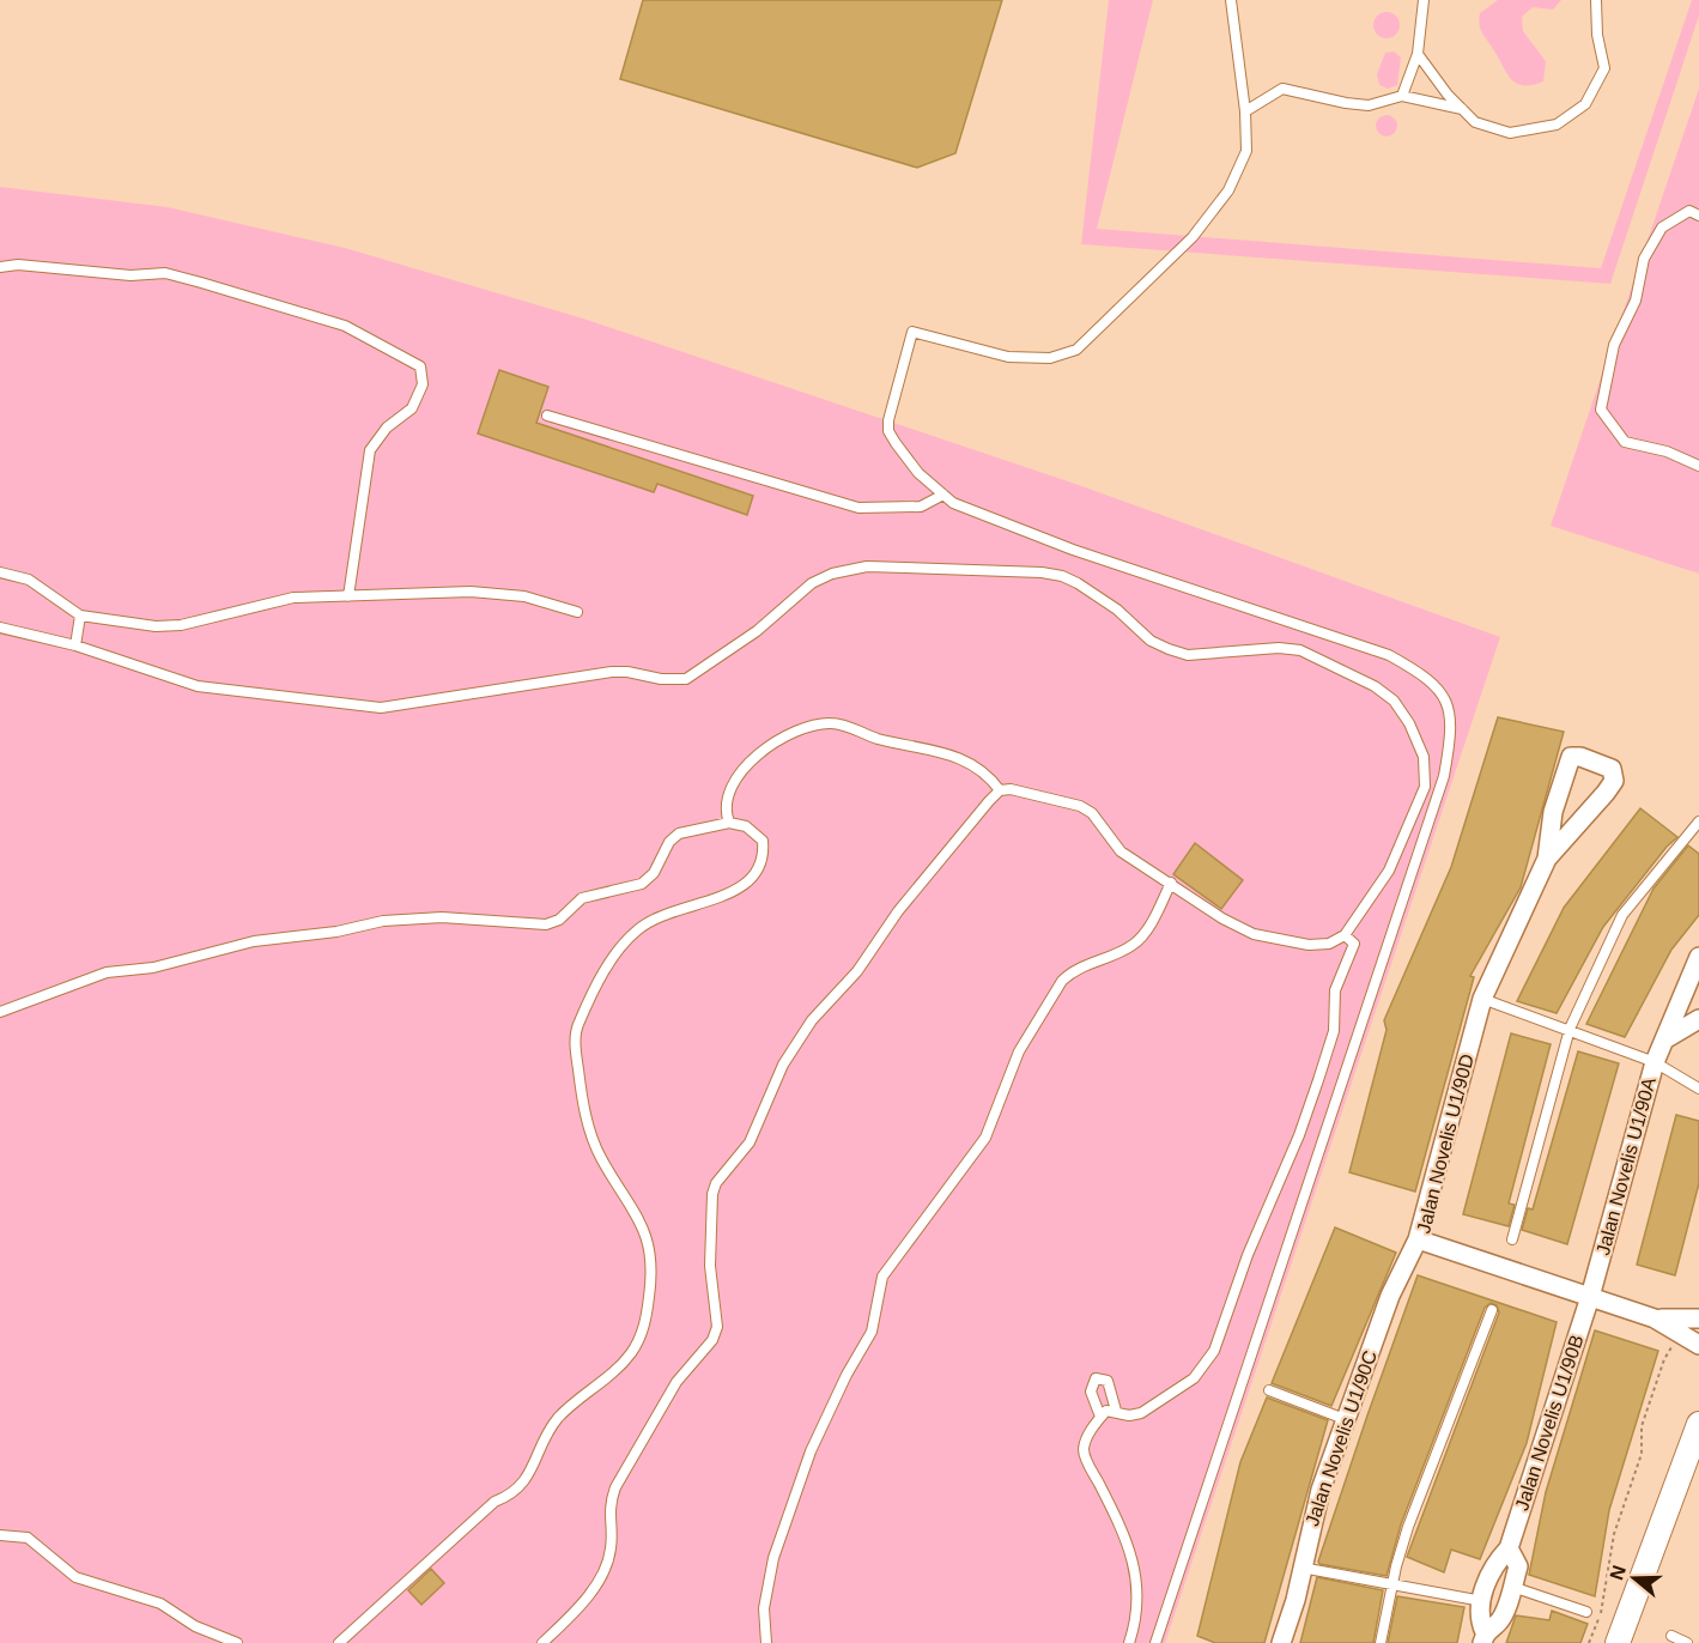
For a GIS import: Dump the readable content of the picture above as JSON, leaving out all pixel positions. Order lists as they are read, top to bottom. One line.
{"streets":{"street":["Jalan Novelis U1/90D","Jalan Novelis U1/90A","Jalan Novelis U1/90B","Jalan Novelis U1/90C"]},"crossings":[["Jalan Novelis U1/90D","Jalan Novelis U1/90A"],["Jalan Novelis U1/90D","Jalan Novelis U1/90B"],["Jalan Novelis U1/90D","Jalan Novelis U1/90C"],["Jalan Novelis U1/90A","Jalan Novelis U1/90B"]],"north":"left"}
